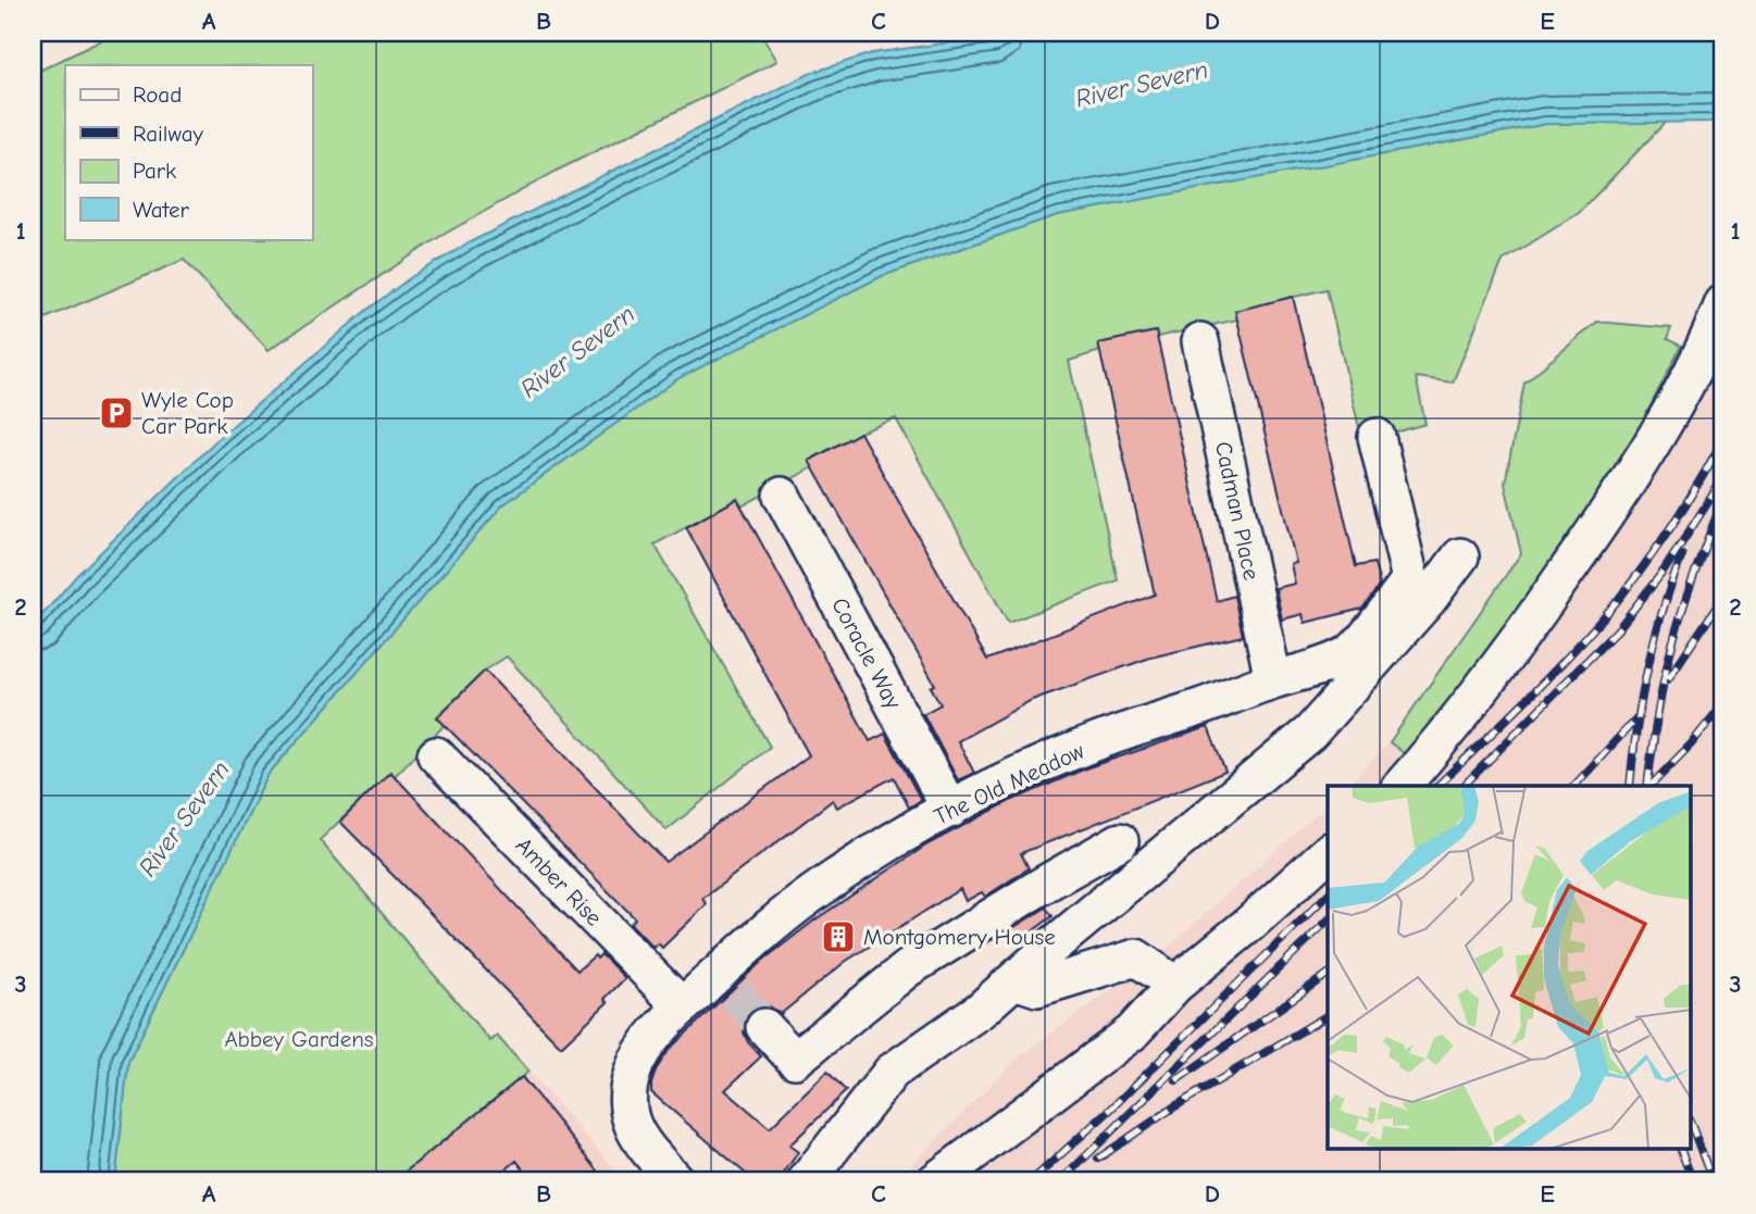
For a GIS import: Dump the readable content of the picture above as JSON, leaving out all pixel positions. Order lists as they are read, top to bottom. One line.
{"streets":{"street":["Cadman Place","Coracle Way","The Old Meadow","Amber Rise"]},"crossings":[["Cadman Place","The Old Meadow"],["Coracle Way","The Old Meadow"],["The Old Meadow","Amber Rise"]],"water":["River Severn"],"parks":["Abbey Gardens"],"places":{"parking":["Wyle Cop Car Park"],"building":["Montgomery House"]},"legend":["Road","Railway","Park","Water"],"grid":{"columns":["A","B","C","D","E"],"rows":["1","2","3"]}}
